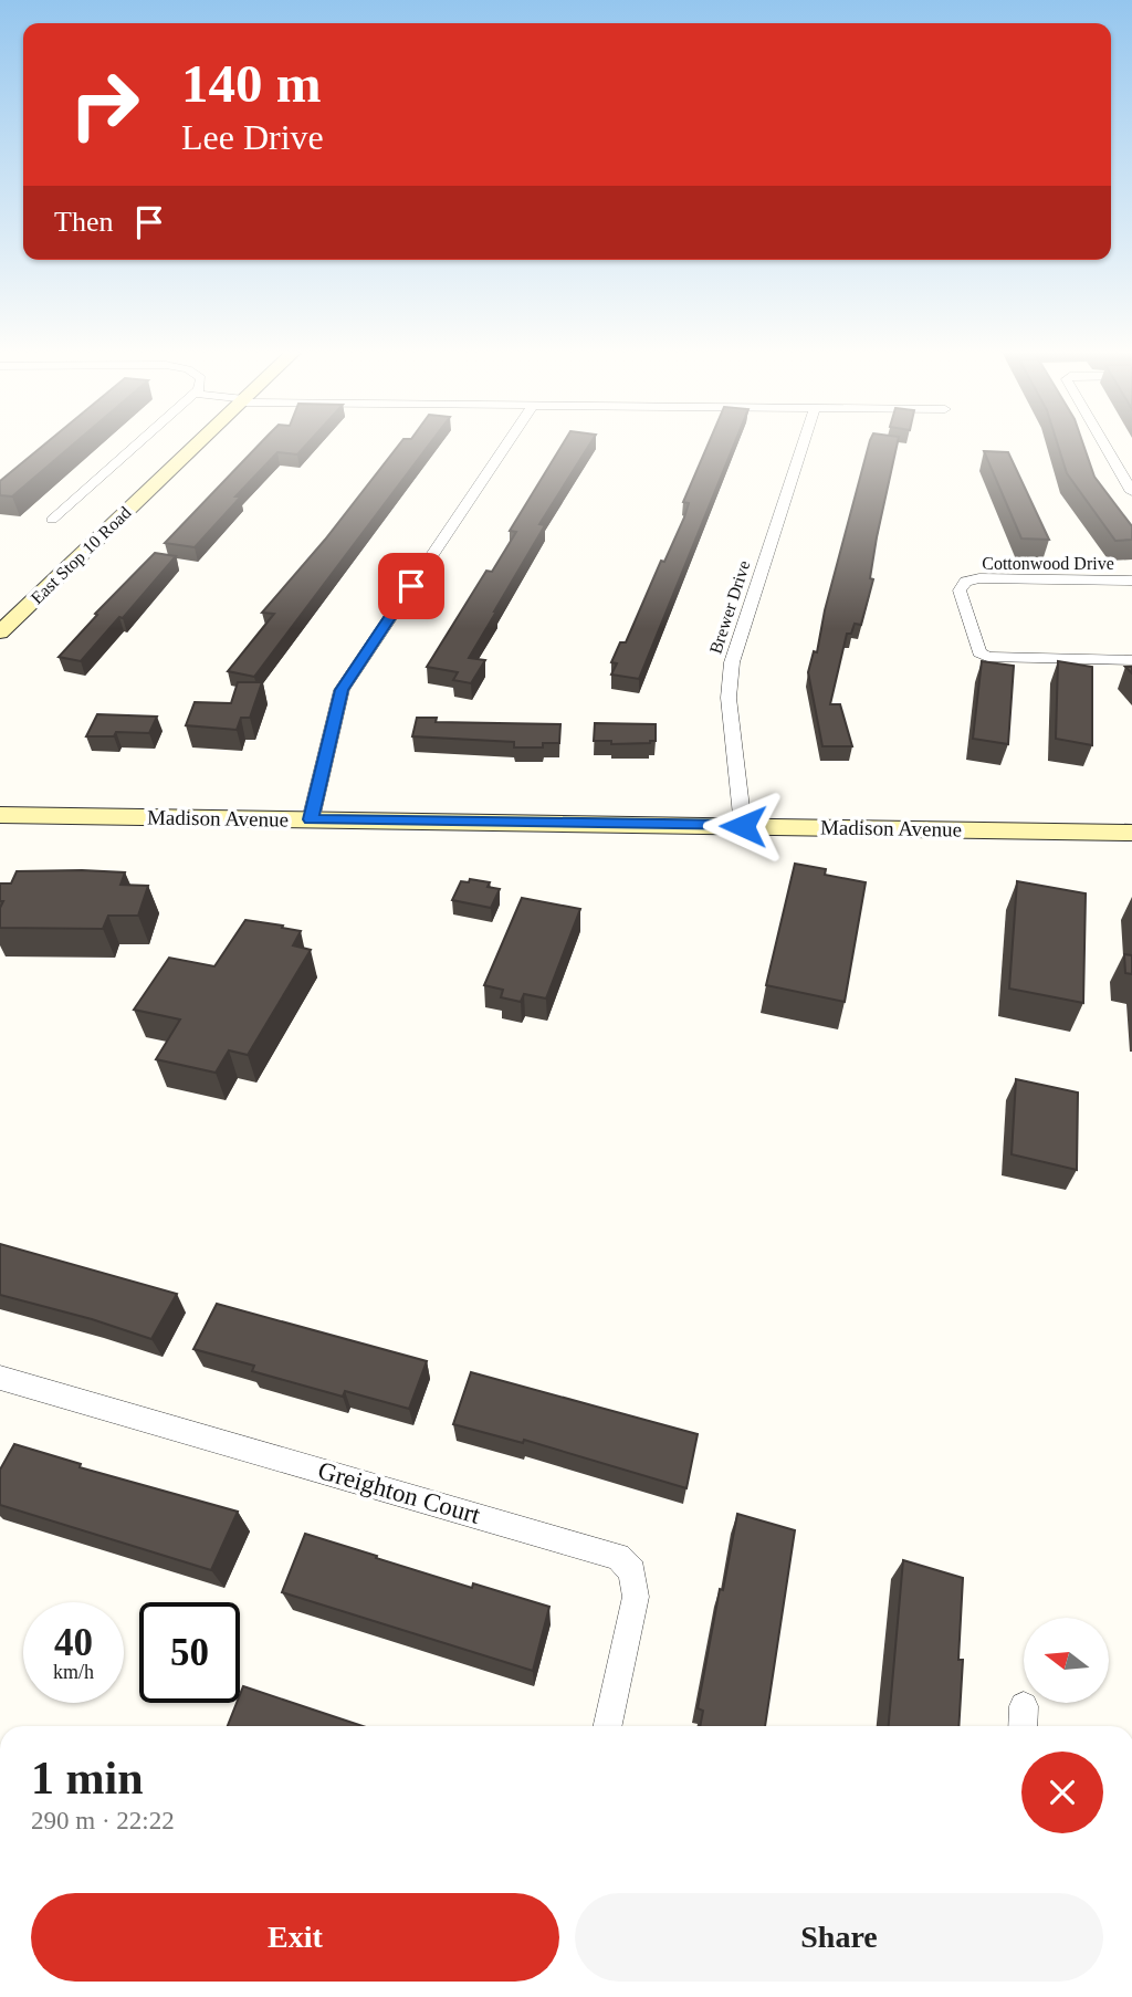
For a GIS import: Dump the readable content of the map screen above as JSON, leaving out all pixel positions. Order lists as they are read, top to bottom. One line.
{"streets":{"main road":["East Stop 10 Road","Madison Avenue"],"street":["Cottonwood Drive","Brewer Drive","Greighton Court"]},"crossings":[["Brewer Drive","Madison Avenue"]],"north":"left","page":{"turn":["140 m","Lee Drive"],"then":"Then","speed":"40 km/h","limit":"50","heading":["1 min","290 m · 22:22"],"buttons":["Exit","Share"]}}
